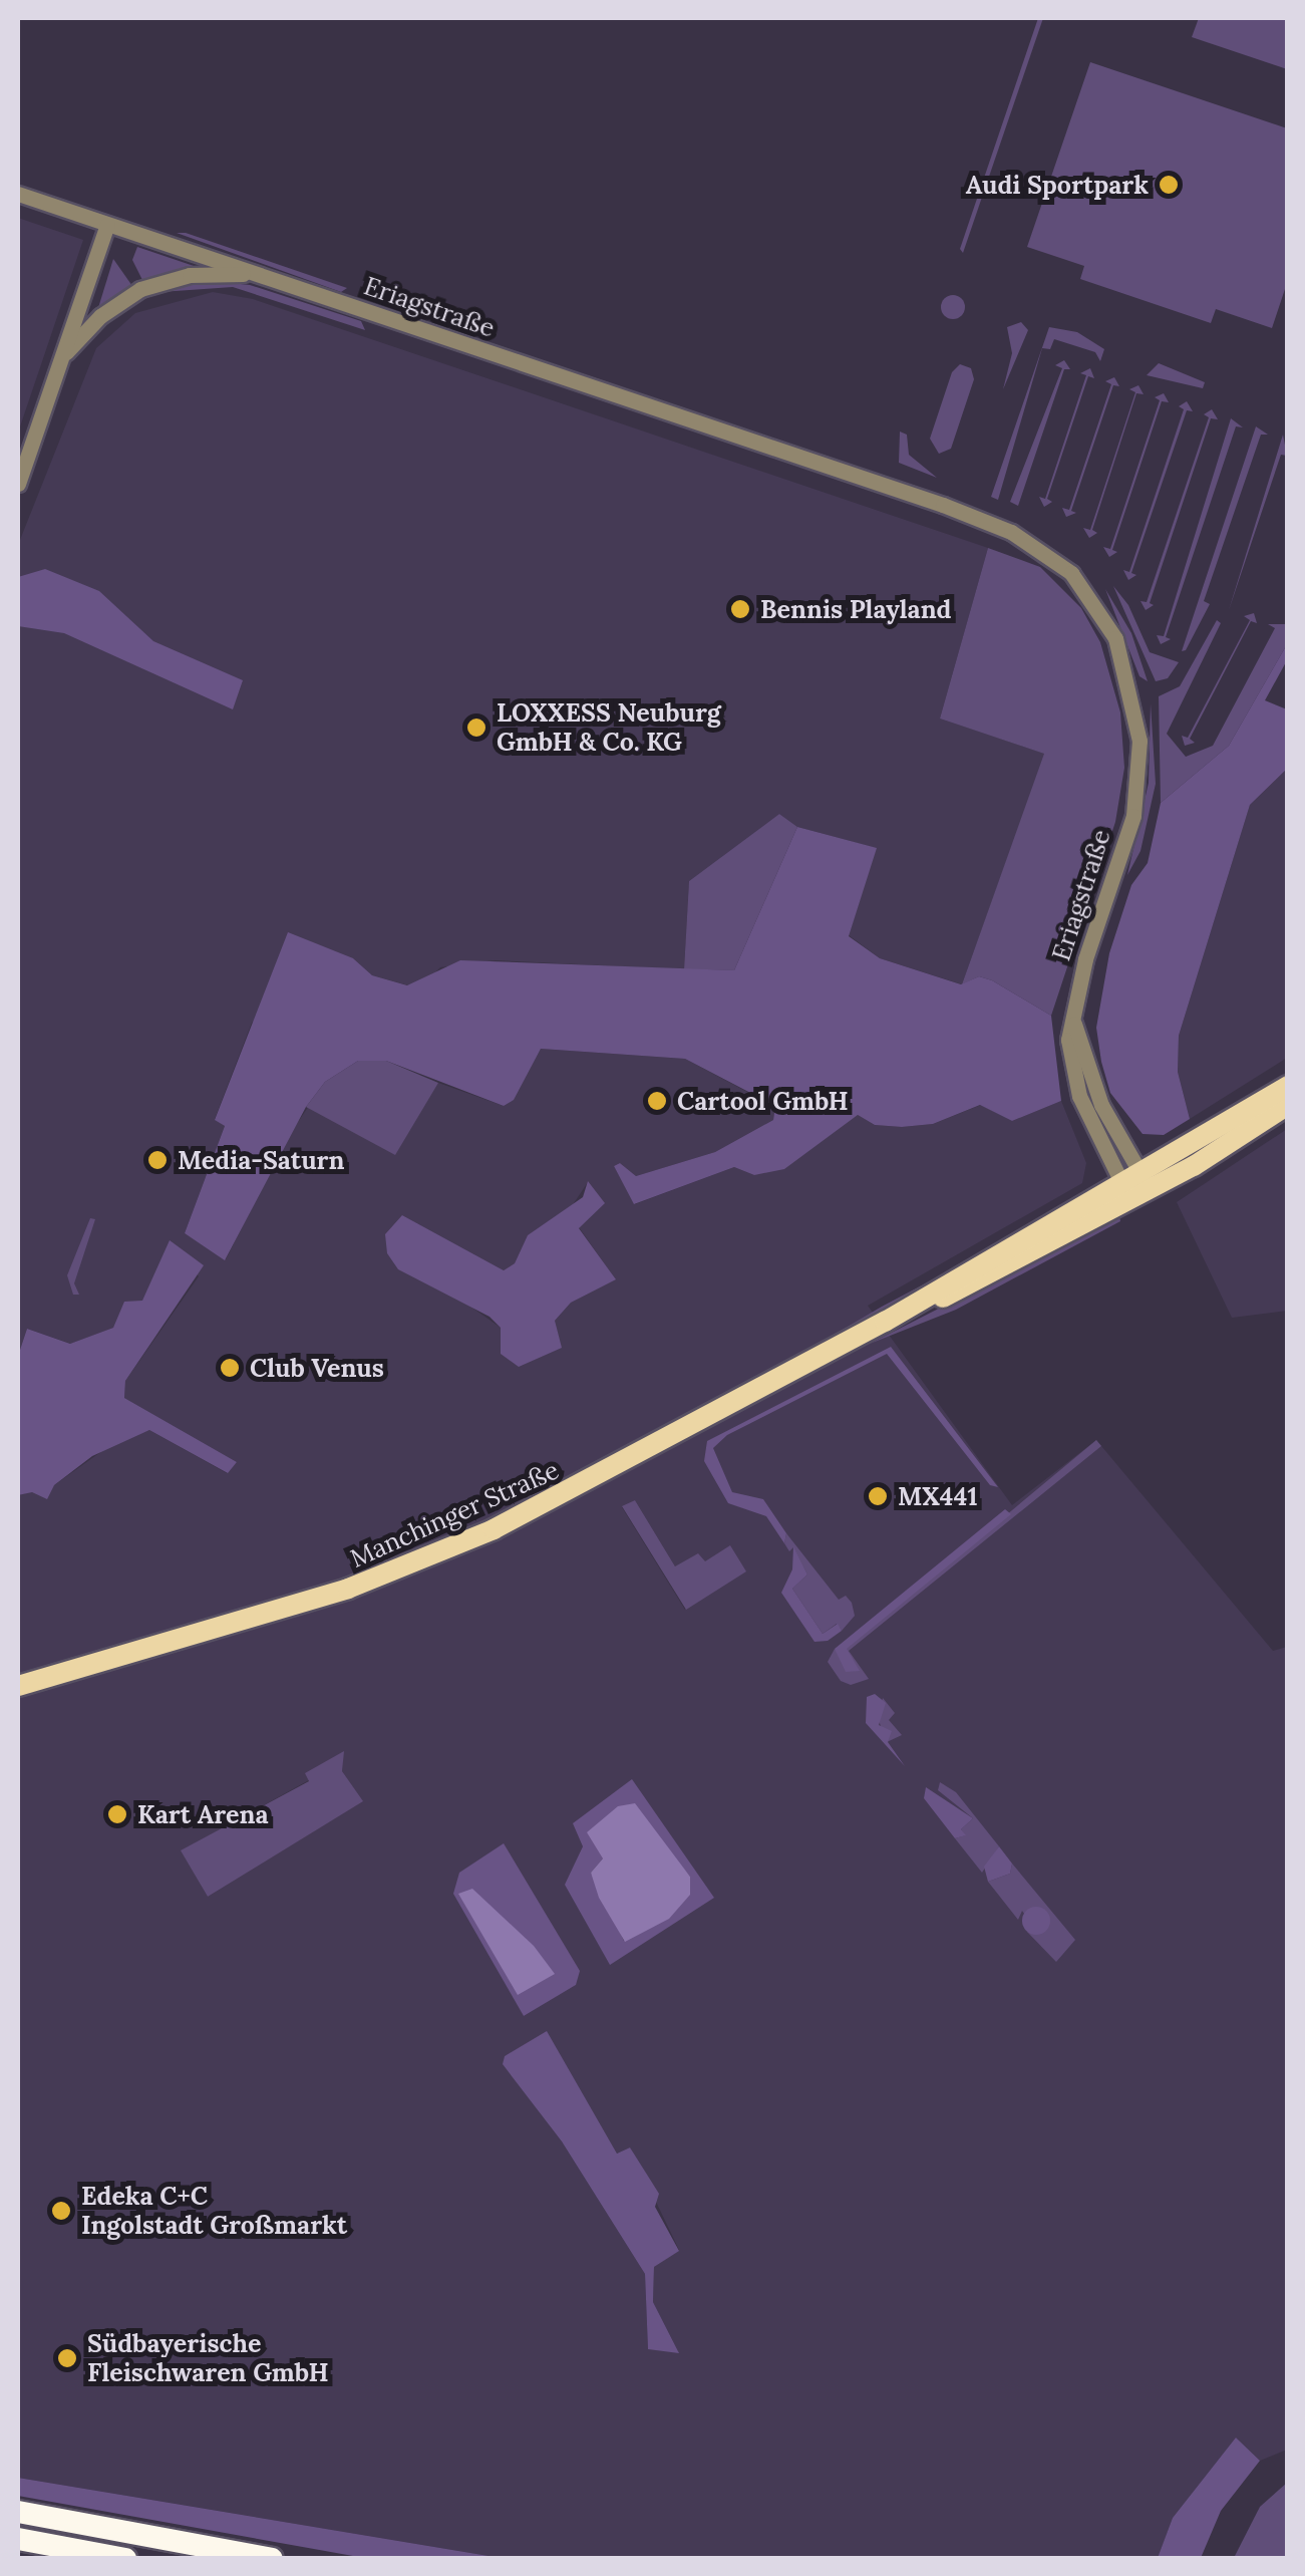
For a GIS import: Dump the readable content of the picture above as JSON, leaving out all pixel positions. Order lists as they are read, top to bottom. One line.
{"streets":{"main road":["Manchinger Straße"],"street":["Eriagstraße"]},"crossings":[["Eriagstraße","Manchinger Straße"]],"places":["Audi Sportpark","Bennis Playland","LOXXESS Neuburg GmbH & Co. KG","Cartool GmbH","Media-Saturn","Club Venus","MX441","Kart Arena","Edeka C+C Ingolstadt Großmarkt","Südbayerische Fleischwaren GmbH"]}
